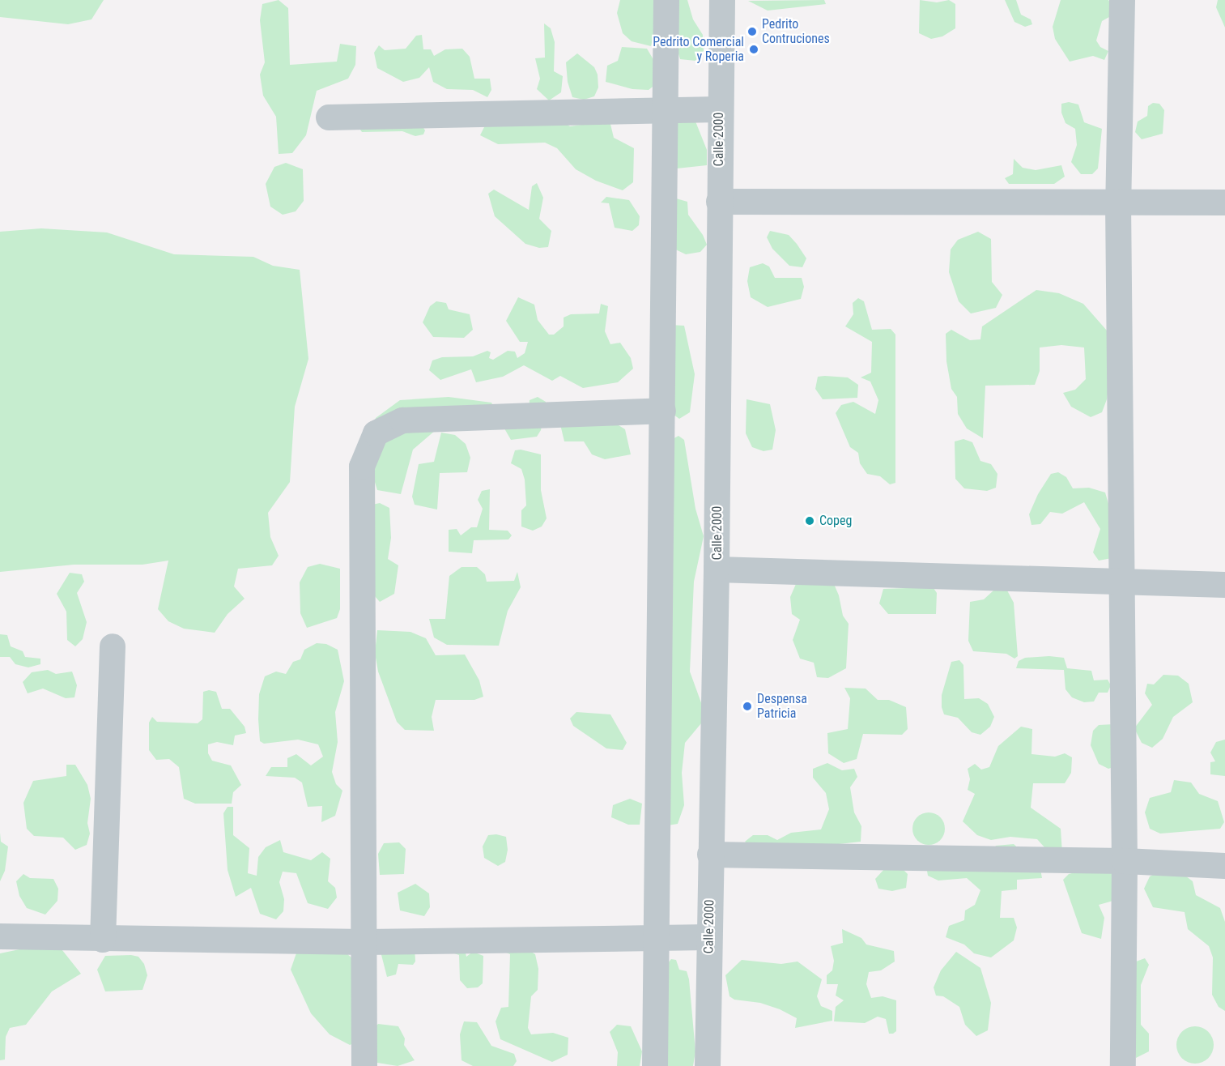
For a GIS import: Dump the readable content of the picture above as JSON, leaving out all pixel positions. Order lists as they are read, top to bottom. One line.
{"streets":{"street":["Calle 2000"]},"places":["Pedrito Contruciones","Pedrito Comercial y Roperia","Copeg","Despensa Patricia"]}
